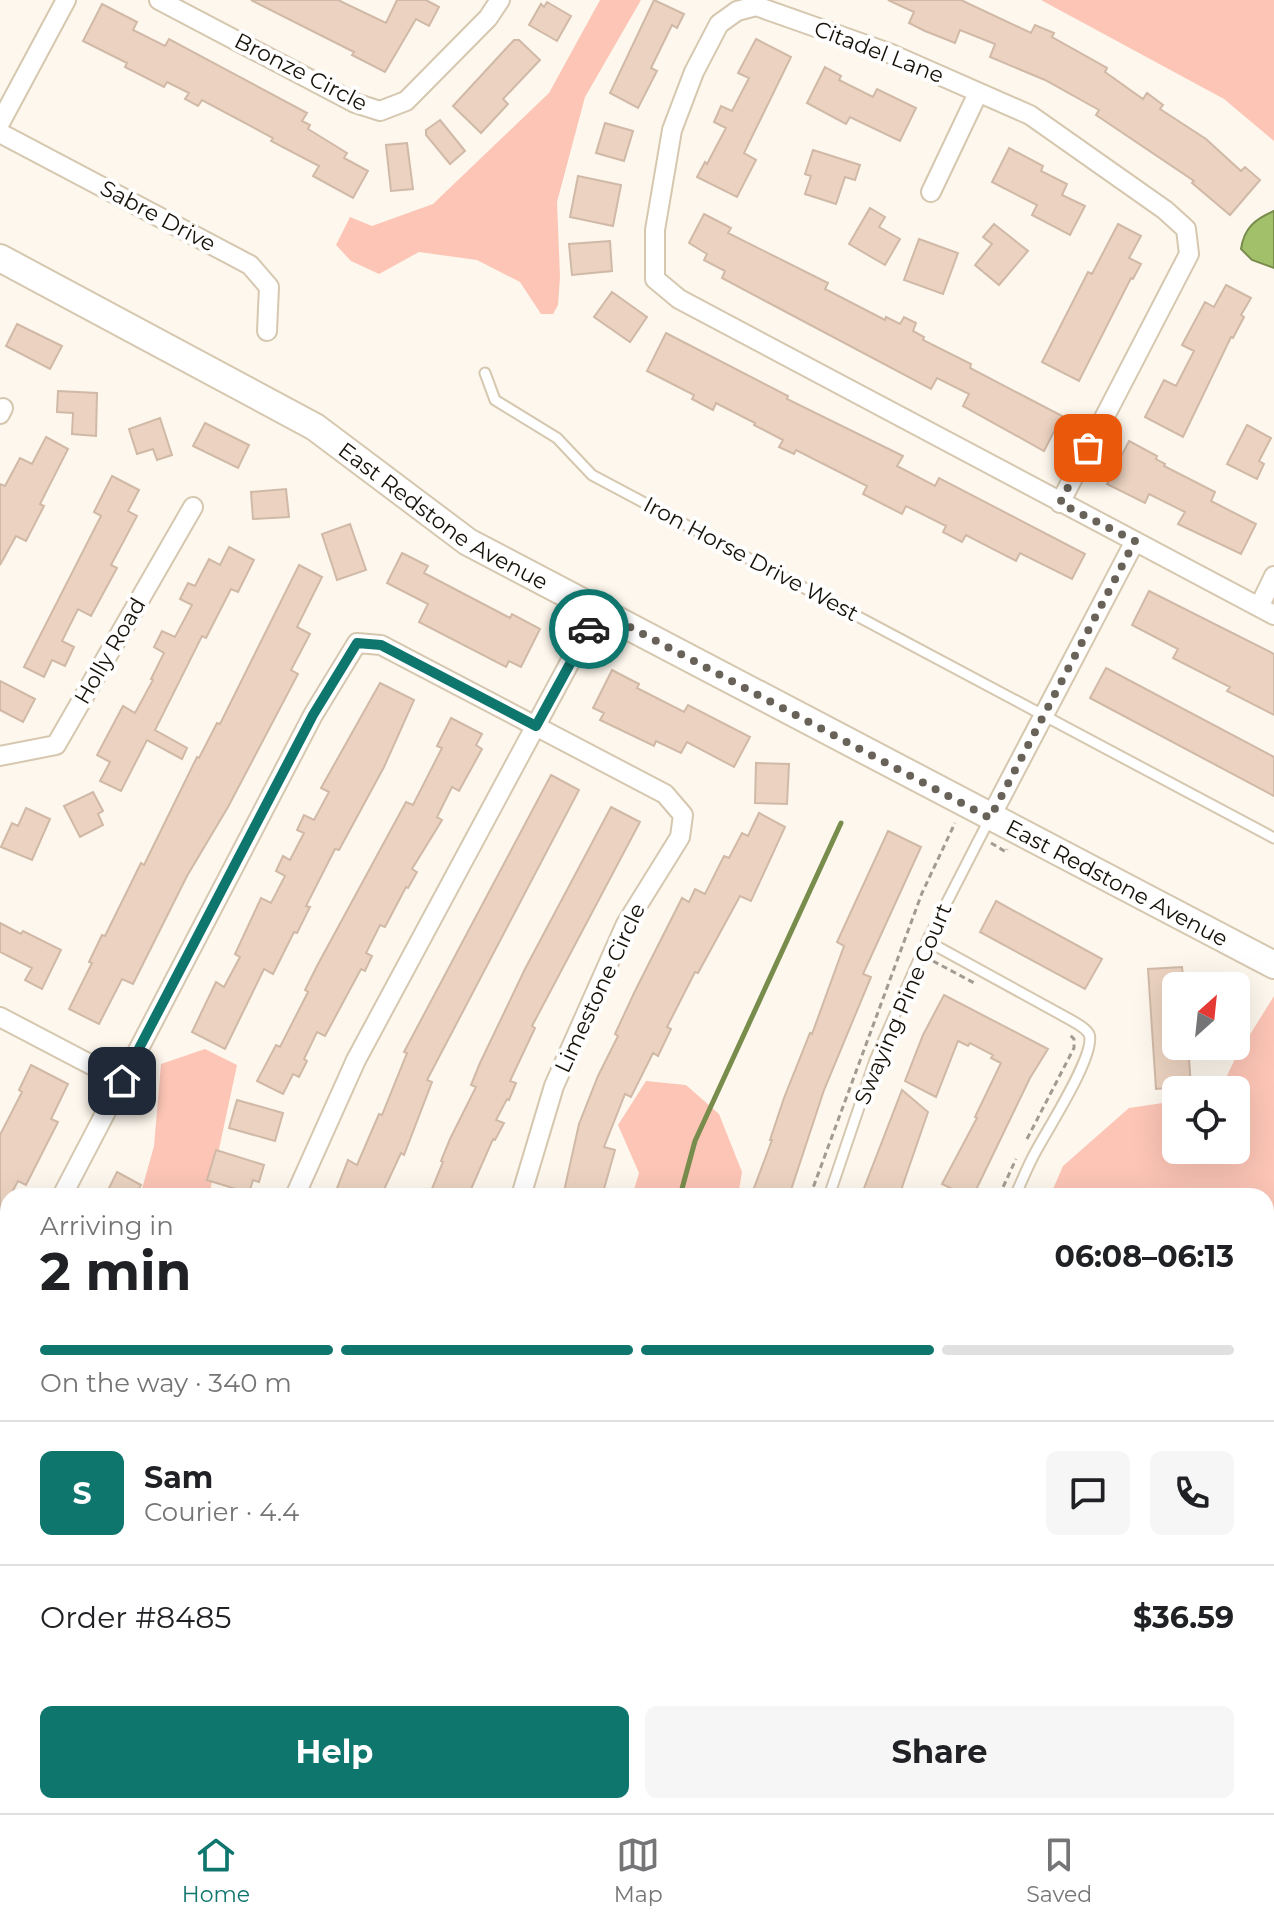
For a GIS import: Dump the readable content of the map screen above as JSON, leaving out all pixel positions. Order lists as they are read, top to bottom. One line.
{"streets":{"street":["Citadel Lane","Bronze Circle","Sabre Drive","East Redstone Avenue","Holly Road","Limestone Circle"],"lane":["Iron Horse Drive West","Swaying Pine Court"]},"crossings":[["East Redstone Avenue","Swaying Pine Court"]],"north":"top right","page":{"heading":["2 min","Arriving in","06:08–06:13"],"panel":["Sam","Courier · 4.4","Order #8485","$36.59"],"bar":"On the way · 340 m","round":"S","buttons":["Help","Share"],"tabs":["Home","Map","Saved"]}}
